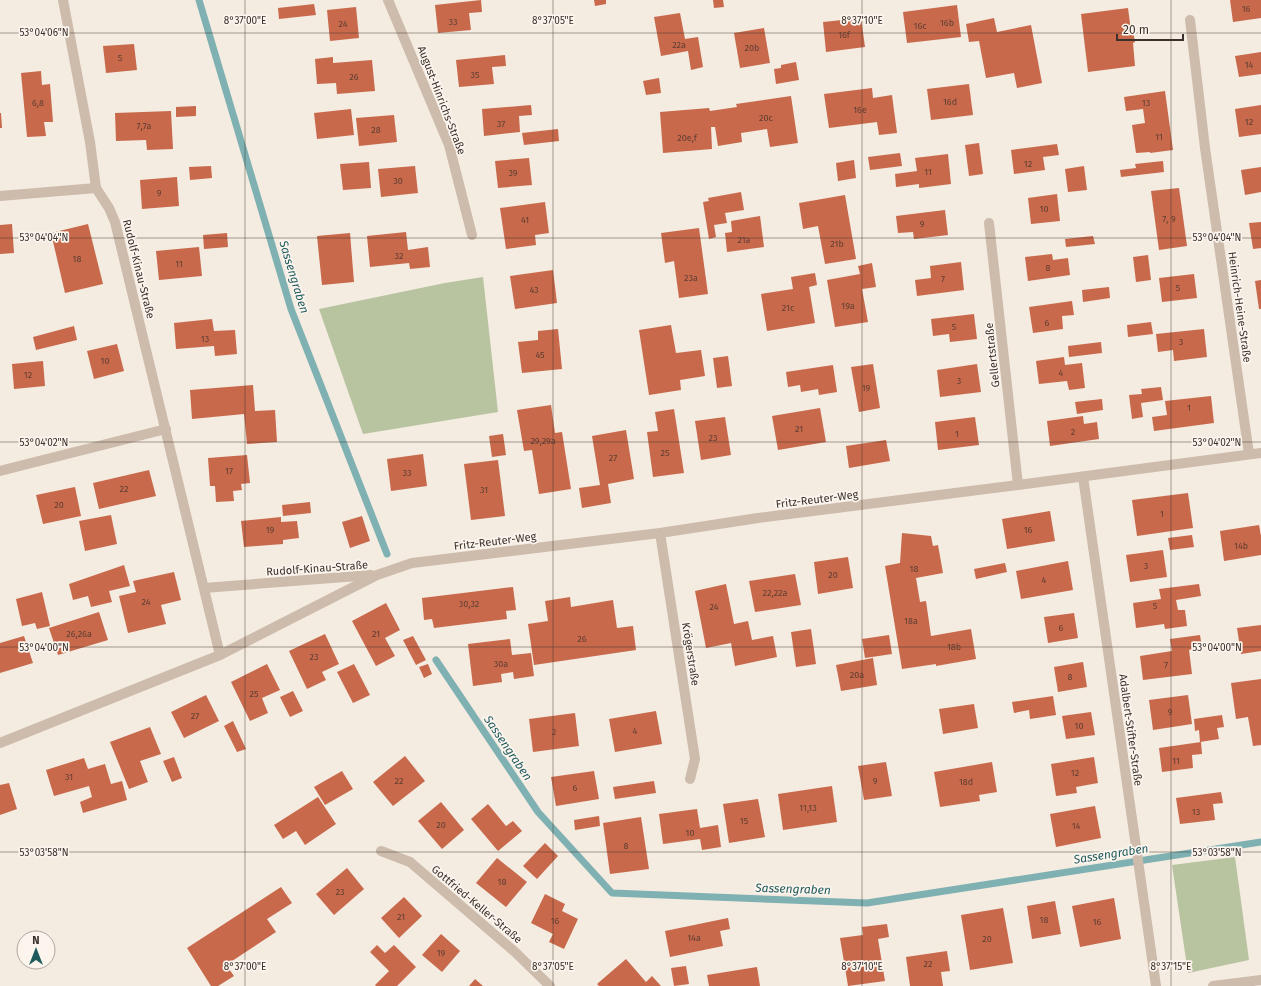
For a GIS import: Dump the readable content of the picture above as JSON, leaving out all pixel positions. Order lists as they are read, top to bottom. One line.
{"streets":{"street":["August-Hinrichs-Straße","Rudolf-Kinau-Straße","Heinrich-Heine-Straße","Gellertstraße","Fritz-Reuter-Weg","Krögerstraße","Adalbert-Stifter-Straße","Gottfried-Keller-Straße"]},"crossings":[["Rudolf-Kinau-Straße","Fritz-Reuter-Weg"],["Heinrich-Heine-Straße","Fritz-Reuter-Weg"],["Gellertstraße","Fritz-Reuter-Weg"],["Fritz-Reuter-Weg","Krögerstraße"],["Fritz-Reuter-Weg","Adalbert-Stifter-Straße"]],"water":["Sassengraben"],"house_numbers":["16","33","16b","24","16c","16f","22a","20b","5","14","35","26","16d","6,8","13","16e","20c","12","37","7,7a","28","11","20e,f","12","11","39","30","9","10","7, 9","41","9","21a","21b","32","18","11","8","23a","7","5","43","19a","21c","6","5","13","3","45","10","4","12","3","19","1","21","2","1","23","29,29a","25","27","17","33","22","31","20","1","19","16","14b","3","18","20","4","22,22a","24","30,32","5","24","18a","6","26,26a","21","26","18b","23","30a","7","20a","8","25","9","27","10","4","2","11","12","31","22","9","18d","6","11,13","13","15","20","14","10","8","18","23","21","18","16","16","14a","20","19","22"],"scale_bar":"20 m","north":"top","coordinates":["8°37'00\"E","8°37'05\"E","8°37'10\"E","53°04'06\"N","53°04'04\"N","53°04'02\"N","53°04'00\"N","53°03'58\"N","8°37'15\"E"]}
